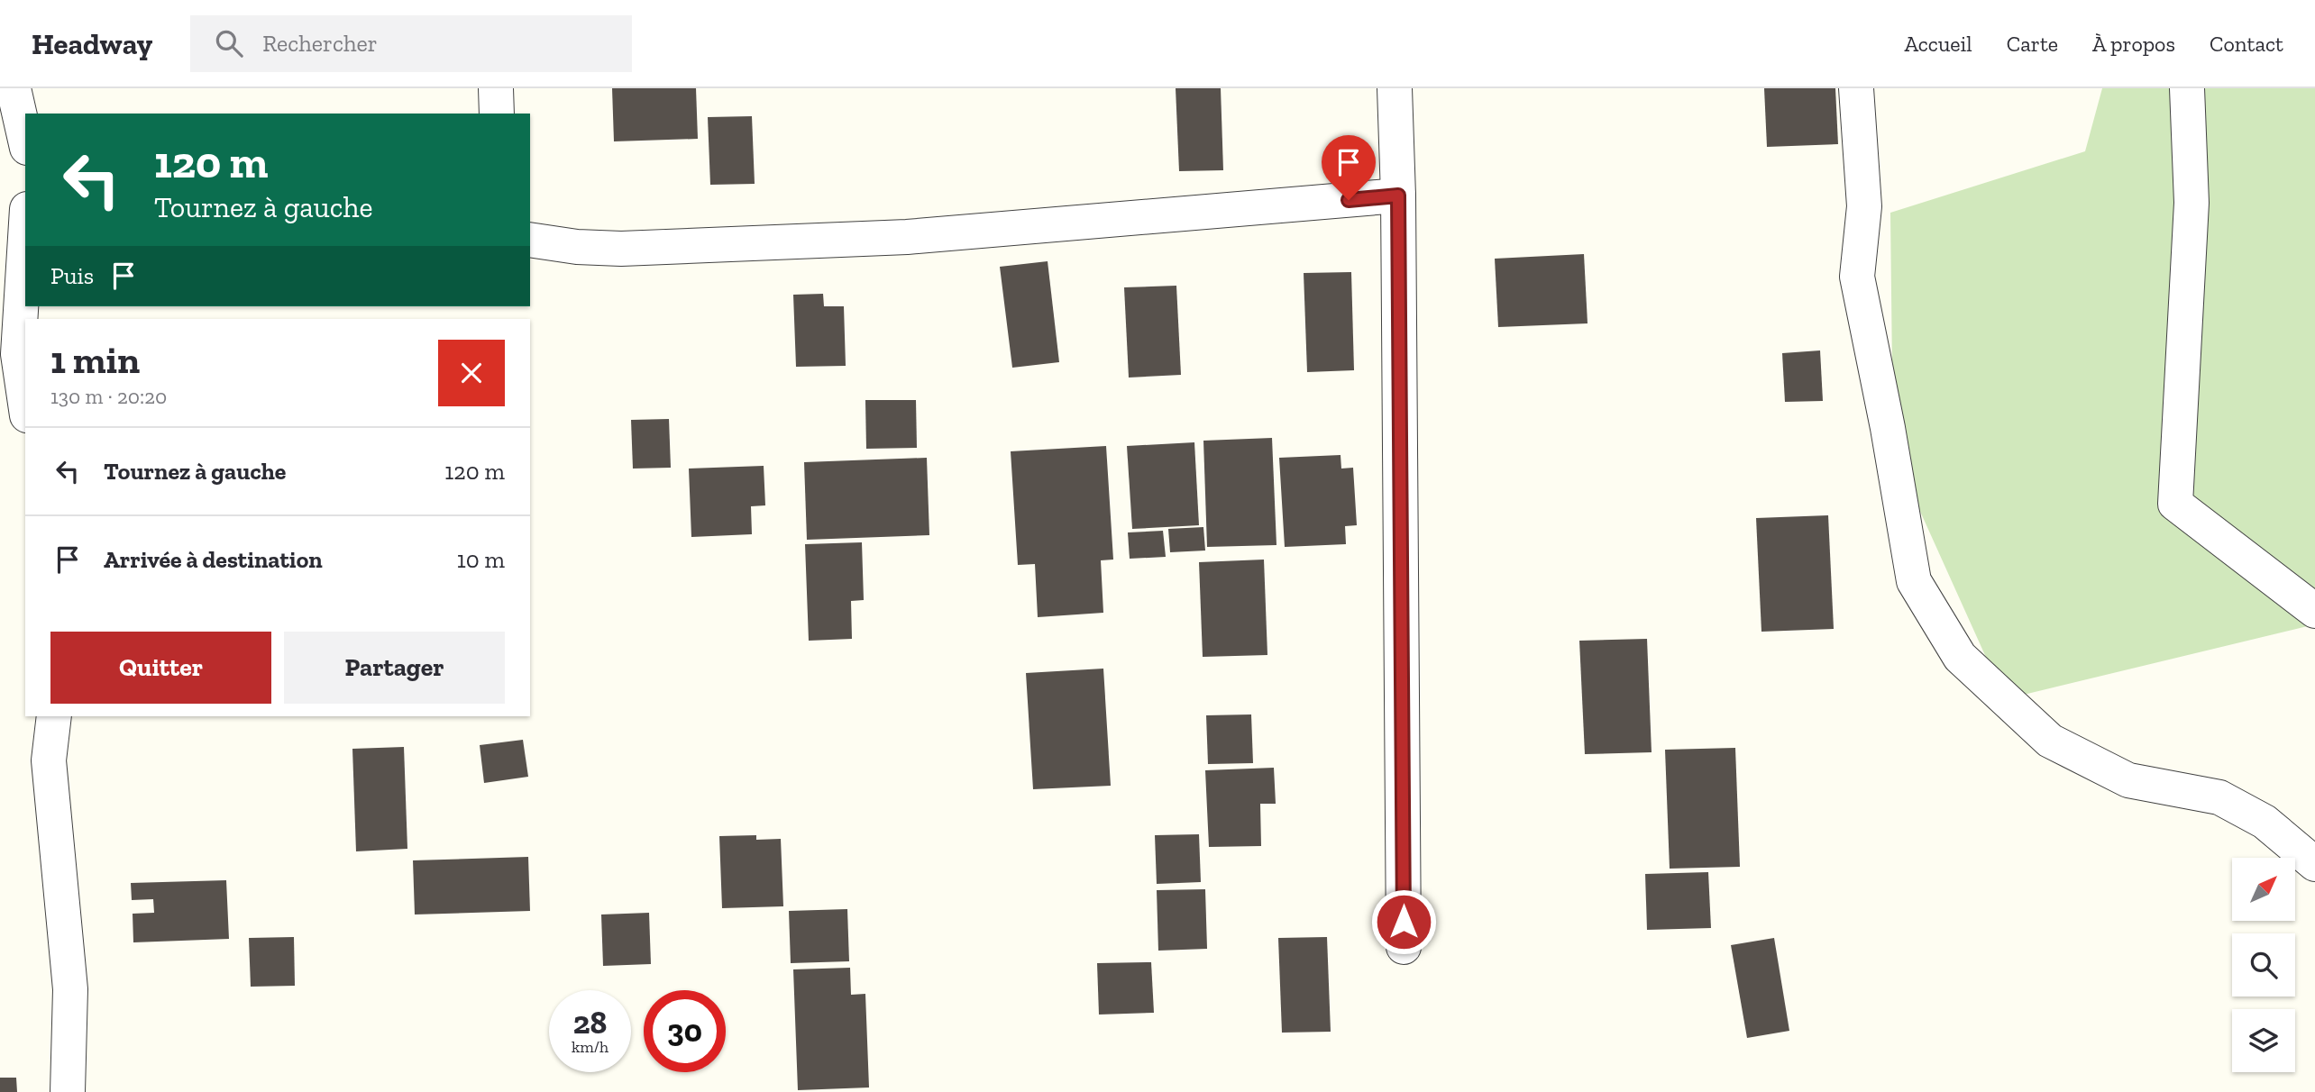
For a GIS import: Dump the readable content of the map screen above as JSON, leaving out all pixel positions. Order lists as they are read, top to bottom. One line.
{"north":"top right","page":{"header":"Headway","search":"Rechercher","nav":["Accueil","Carte","À propos","Contact"],"turn":["120 m","Tournez à gauche"],"then":"Puis","heading":["1 min","130 m · 20:20"],"list":[{"name":"Tournez à gauche","value":"120 m"},{"name":"Arrivée à destination","value":"10 m"}],"buttons":["Quitter","Partager"],"speed":"28 km/h","limit":"30"}}
